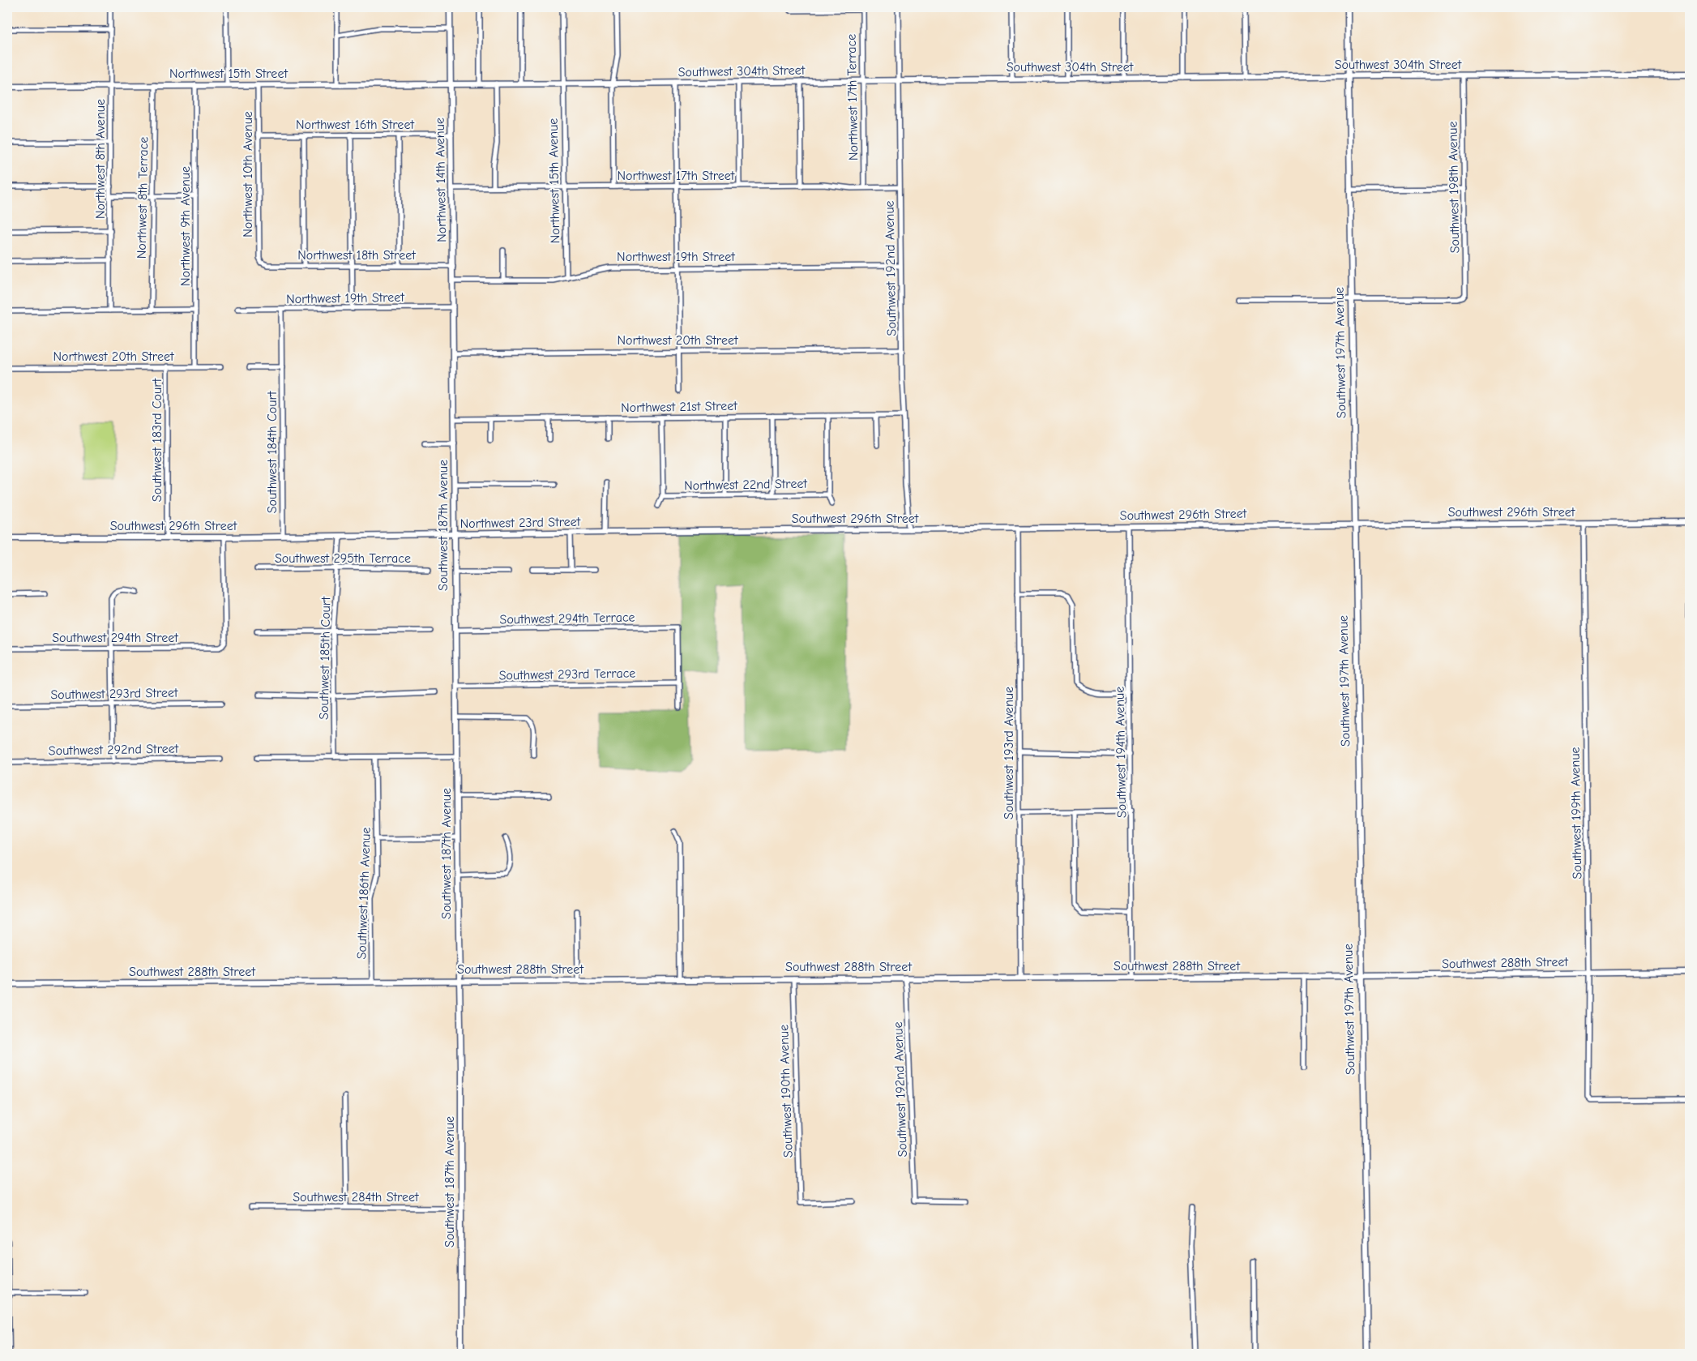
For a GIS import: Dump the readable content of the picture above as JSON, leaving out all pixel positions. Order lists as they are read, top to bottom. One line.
{"streets":{"street":["Southwest 304th Street","Northwest 15th Street","Northwest 17th Terrace","Northwest 16th Street","Northwest 8th Avenue","Northwest 10th Avenue","Northwest 17th Street","Northwest 14th Avenue","Northwest 15th Avenue","Southwest 198th Avenue","Northwest 8th Terrace","Northwest 9th Avenue","Northwest 18th Street","Northwest 19th Street","Southwest 192nd Avenue","Northwest 20th Street","Southwest 197th Avenue","Northwest 21st Street","Southwest 183rd Court","Southwest 184th Court","Northwest 22nd Street","Southwest 296th Street","Northwest 23rd Street","Southwest 187th Avenue","Southwest 295th Terrace","Southwest 294th Terrace","Southwest 294th Street","Southwest 185th Court","Southwest 293rd Terrace","Southwest 293rd Street","Southwest 292nd Street","Southwest 194th Avenue","Southwest 193rd Avenue","Southwest 199th Avenue","Southwest 186th Avenue","Southwest 288th Street","Southwest 190th Avenue","Southwest 284th Street"]},"crossings":[["Southwest 304th Street","Northwest 15th Street"],["Southwest 304th Street","Northwest 17th Terrace"],["Southwest 304th Street","Northwest 14th Avenue"],["Southwest 304th Street","Northwest 15th Avenue"],["Southwest 304th Street","Southwest 198th Avenue"],["Southwest 304th Street","Southwest 192nd Avenue"],["Southwest 304th Street","Southwest 197th Avenue"],["Northwest 15th Street","Northwest 8th Avenue"],["Northwest 15th Street","Northwest 10th Avenue"],["Northwest 15th Street","Northwest 14th Avenue"],["Northwest 15th Street","Northwest 8th Terrace"],["Northwest 15th Street","Northwest 9th Avenue"],["Northwest 17th Terrace","Northwest 17th Street"],["Northwest 16th Street","Northwest 10th Avenue"],["Northwest 16th Street","Northwest 14th Avenue"],["Northwest 10th Avenue","Northwest 18th Street"],["Northwest 17th Street","Northwest 14th Avenue"],["Northwest 17th Street","Northwest 15th Avenue"],["Northwest 17th Street","Southwest 192nd Avenue"],["Northwest 14th Avenue","Northwest 18th Street"],["Northwest 14th Avenue","Northwest 19th Street"],["Northwest 14th Avenue","Northwest 20th Street"],["Northwest 14th Avenue","Southwest 187th Avenue"],["Northwest 15th Avenue","Northwest 19th Street"],["Southwest 198th Avenue","Southwest 197th Avenue"],["Northwest 9th Avenue","Northwest 20th Street"],["Northwest 19th Street","Southwest 192nd Avenue"],["Northwest 19th Street","Southwest 184th Court"],["Southwest 192nd Avenue","Northwest 20th Street"],["Southwest 192nd Avenue","Northwest 21st Street"],["Southwest 192nd Avenue","Southwest 296th Street"],["Southwest 192nd Avenue","Southwest 288th Street"],["Northwest 20th Street","Southwest 183rd Court"],["Northwest 20th Street","Southwest 187th Avenue"],["Southwest 197th Avenue","Southwest 296th Street"],["Southwest 197th Avenue","Southwest 288th Street"],["Northwest 21st Street","Southwest 187th Avenue"],["Southwest 183rd Court","Southwest 296th Street"],["Southwest 184th Court","Southwest 296th Street"],["Southwest 296th Street","Northwest 23rd Street"],["Southwest 296th Street","Southwest 294th Street"],["Southwest 296th Street","Southwest 185th Court"],["Southwest 296th Street","Southwest 194th Avenue"],["Southwest 296th Street","Southwest 193rd Avenue"],["Southwest 296th Street","Southwest 199th Avenue"],["Northwest 23rd Street","Southwest 187th Avenue"],["Northwest 23rd Street","Southwest 185th Court"],["Southwest 187th Avenue","Southwest 294th Terrace"],["Southwest 187th Avenue","Southwest 293rd Terrace"],["Southwest 187th Avenue","Southwest 288th Street"],["Southwest 187th Avenue","Southwest 284th Street"],["Southwest 295th Terrace","Southwest 185th Court"],["Southwest 294th Terrace","Southwest 293rd Terrace"],["Southwest 194th Avenue","Southwest 288th Street"],["Southwest 193rd Avenue","Southwest 288th Street"],["Southwest 199th Avenue","Southwest 288th Street"],["Southwest 186th Avenue","Southwest 288th Street"],["Southwest 288th Street","Southwest 190th Avenue"]]}
